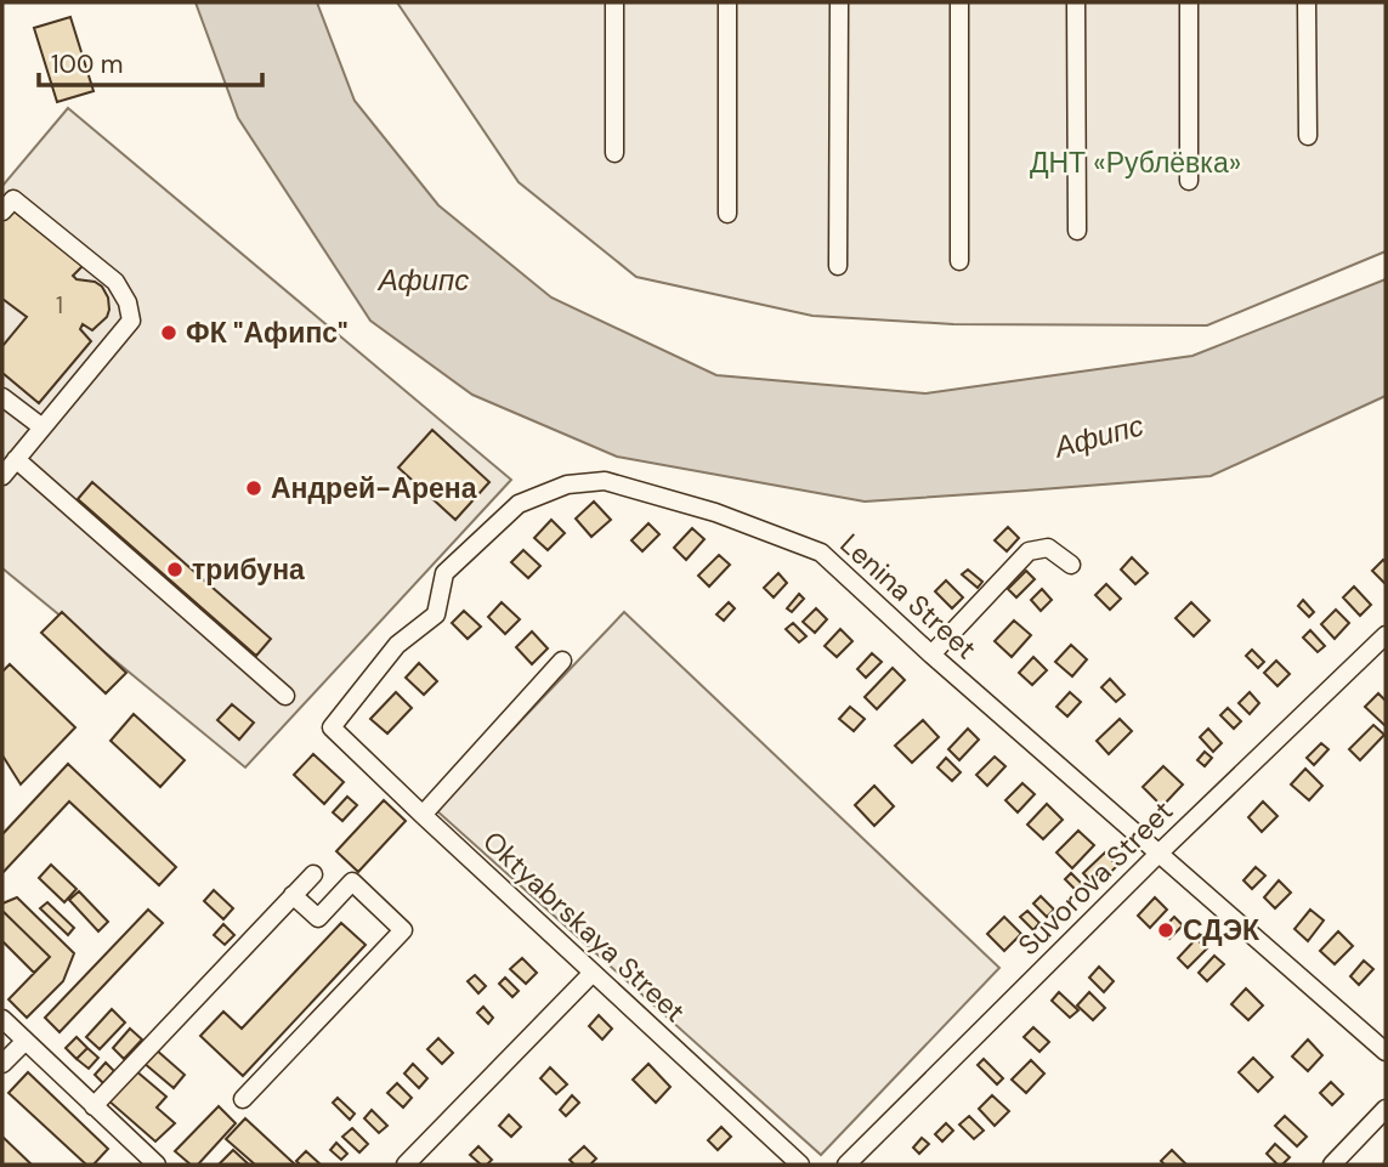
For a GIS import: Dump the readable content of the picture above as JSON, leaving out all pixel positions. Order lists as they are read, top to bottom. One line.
{"streets":{"street":["Lenina Street","Suvorova Street","Oktyabrskaya Street"]},"crossings":[["Lenina Street","Suvorova Street"],["Lenina Street","Oktyabrskaya Street"]],"water":["Афипс"],"parks":["ДНТ «Рублёвка»"],"places":["ФК \"Афипс\"","Андрей-Арена","трибуна","СДЭК"],"house_numbers":["1"],"scale_bar":"100 m"}
